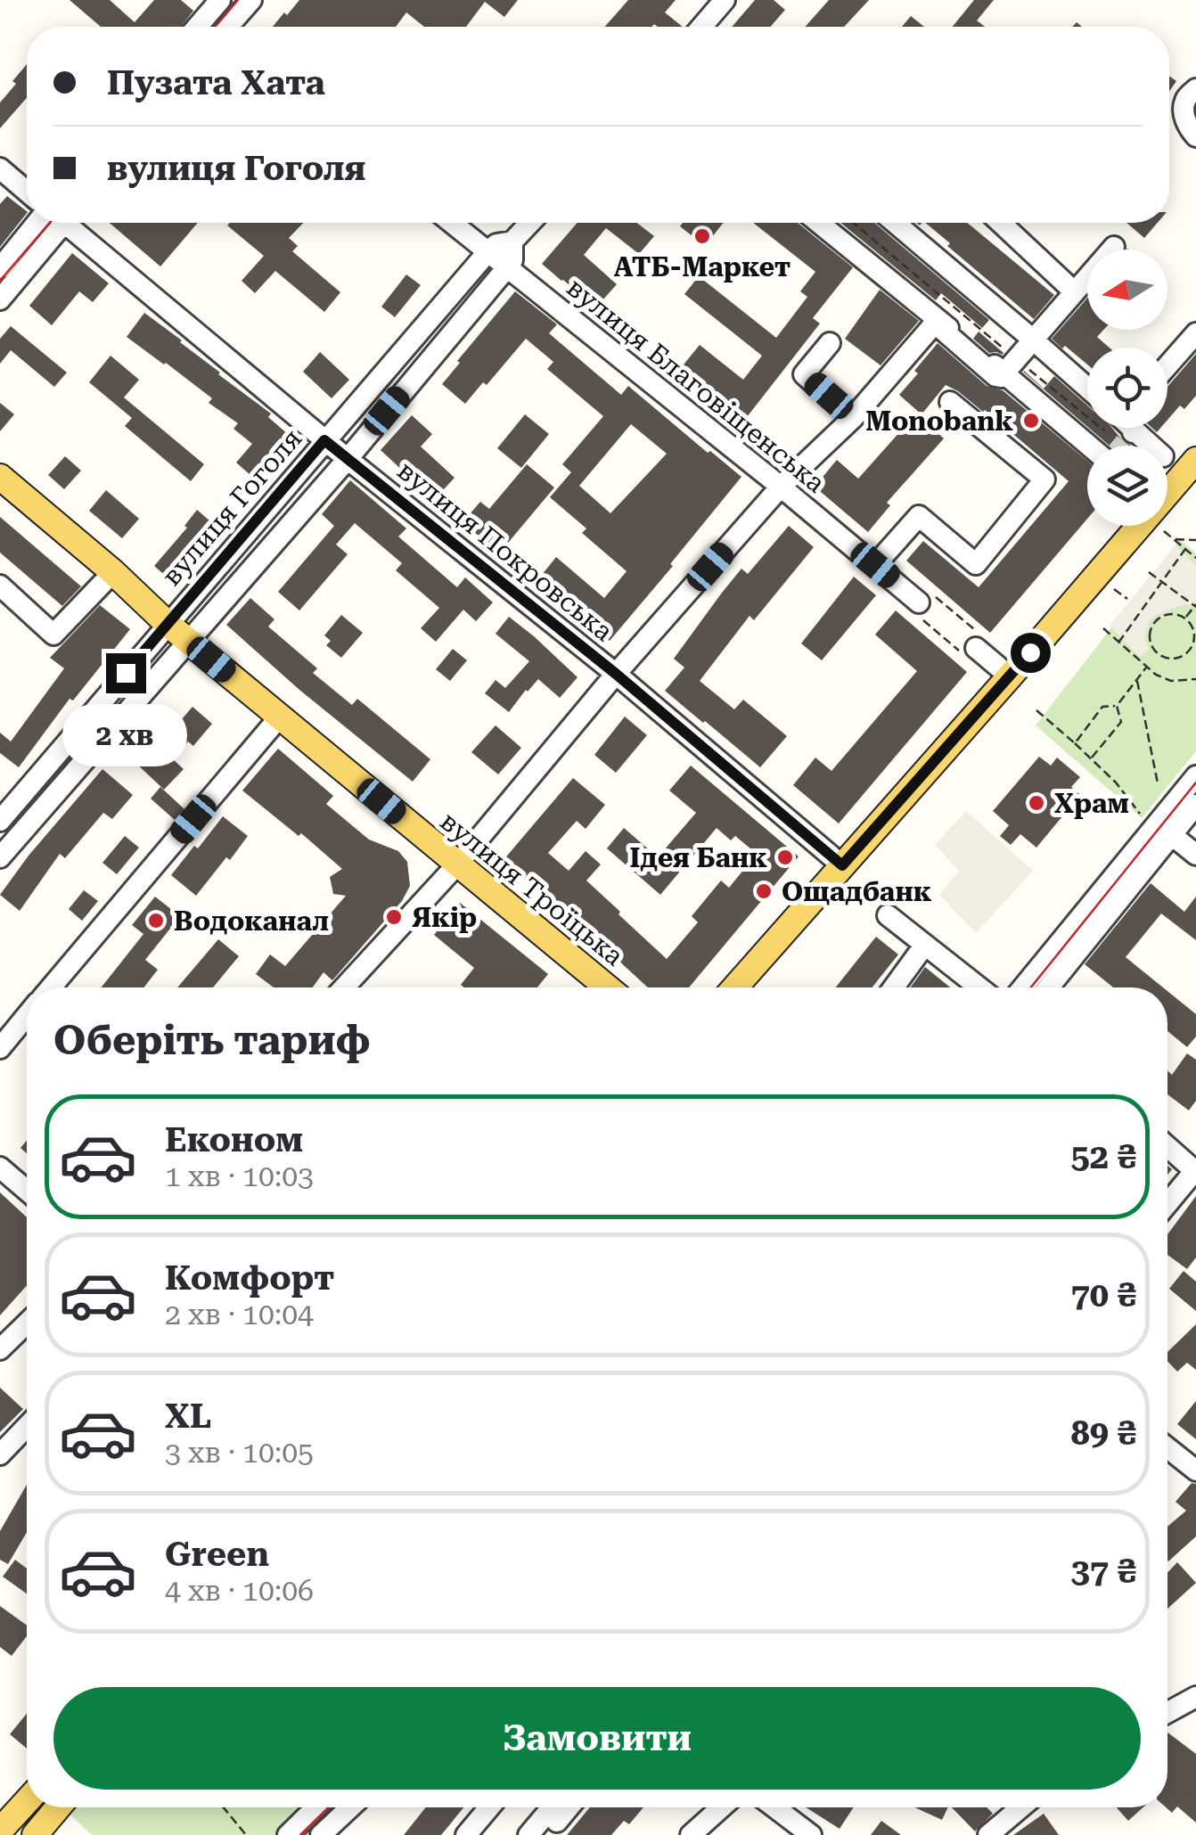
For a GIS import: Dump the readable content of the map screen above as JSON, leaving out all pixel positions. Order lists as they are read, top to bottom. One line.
{"streets":{"main road":["вулиця Троїцька"],"street":["вулиця Благовіщенська","вулиця Гоголя","вулиця Покровська"]},"crossings":[["вулиця Благовіщенська","вулиця Гоголя"],["вулиця Гоголя","вулиця Покровська"],["вулиця Гоголя","вулиця Троїцька"]],"places":["АТБ-Маркет","Monobank","Храм","Ідея Банк","Ощадбанк","Якір","Водоканал"],"north":"left","page":{"banner":["Пузата Хата","вулиця Гоголя"],"bubble":"2 хв","heading":"Оберіть тариф","list":[{"name":"Економ","note":"1 хв · 10:03","value":"52 ₴"},{"name":"Комфорт","note":"2 хв · 10:04","value":"70 ₴"},{"name":"XL","note":"3 хв · 10:05","value":"89 ₴"},{"name":"Green","note":"4 хв · 10:06","value":"37 ₴"}],"buttons":"Замовити"}}
